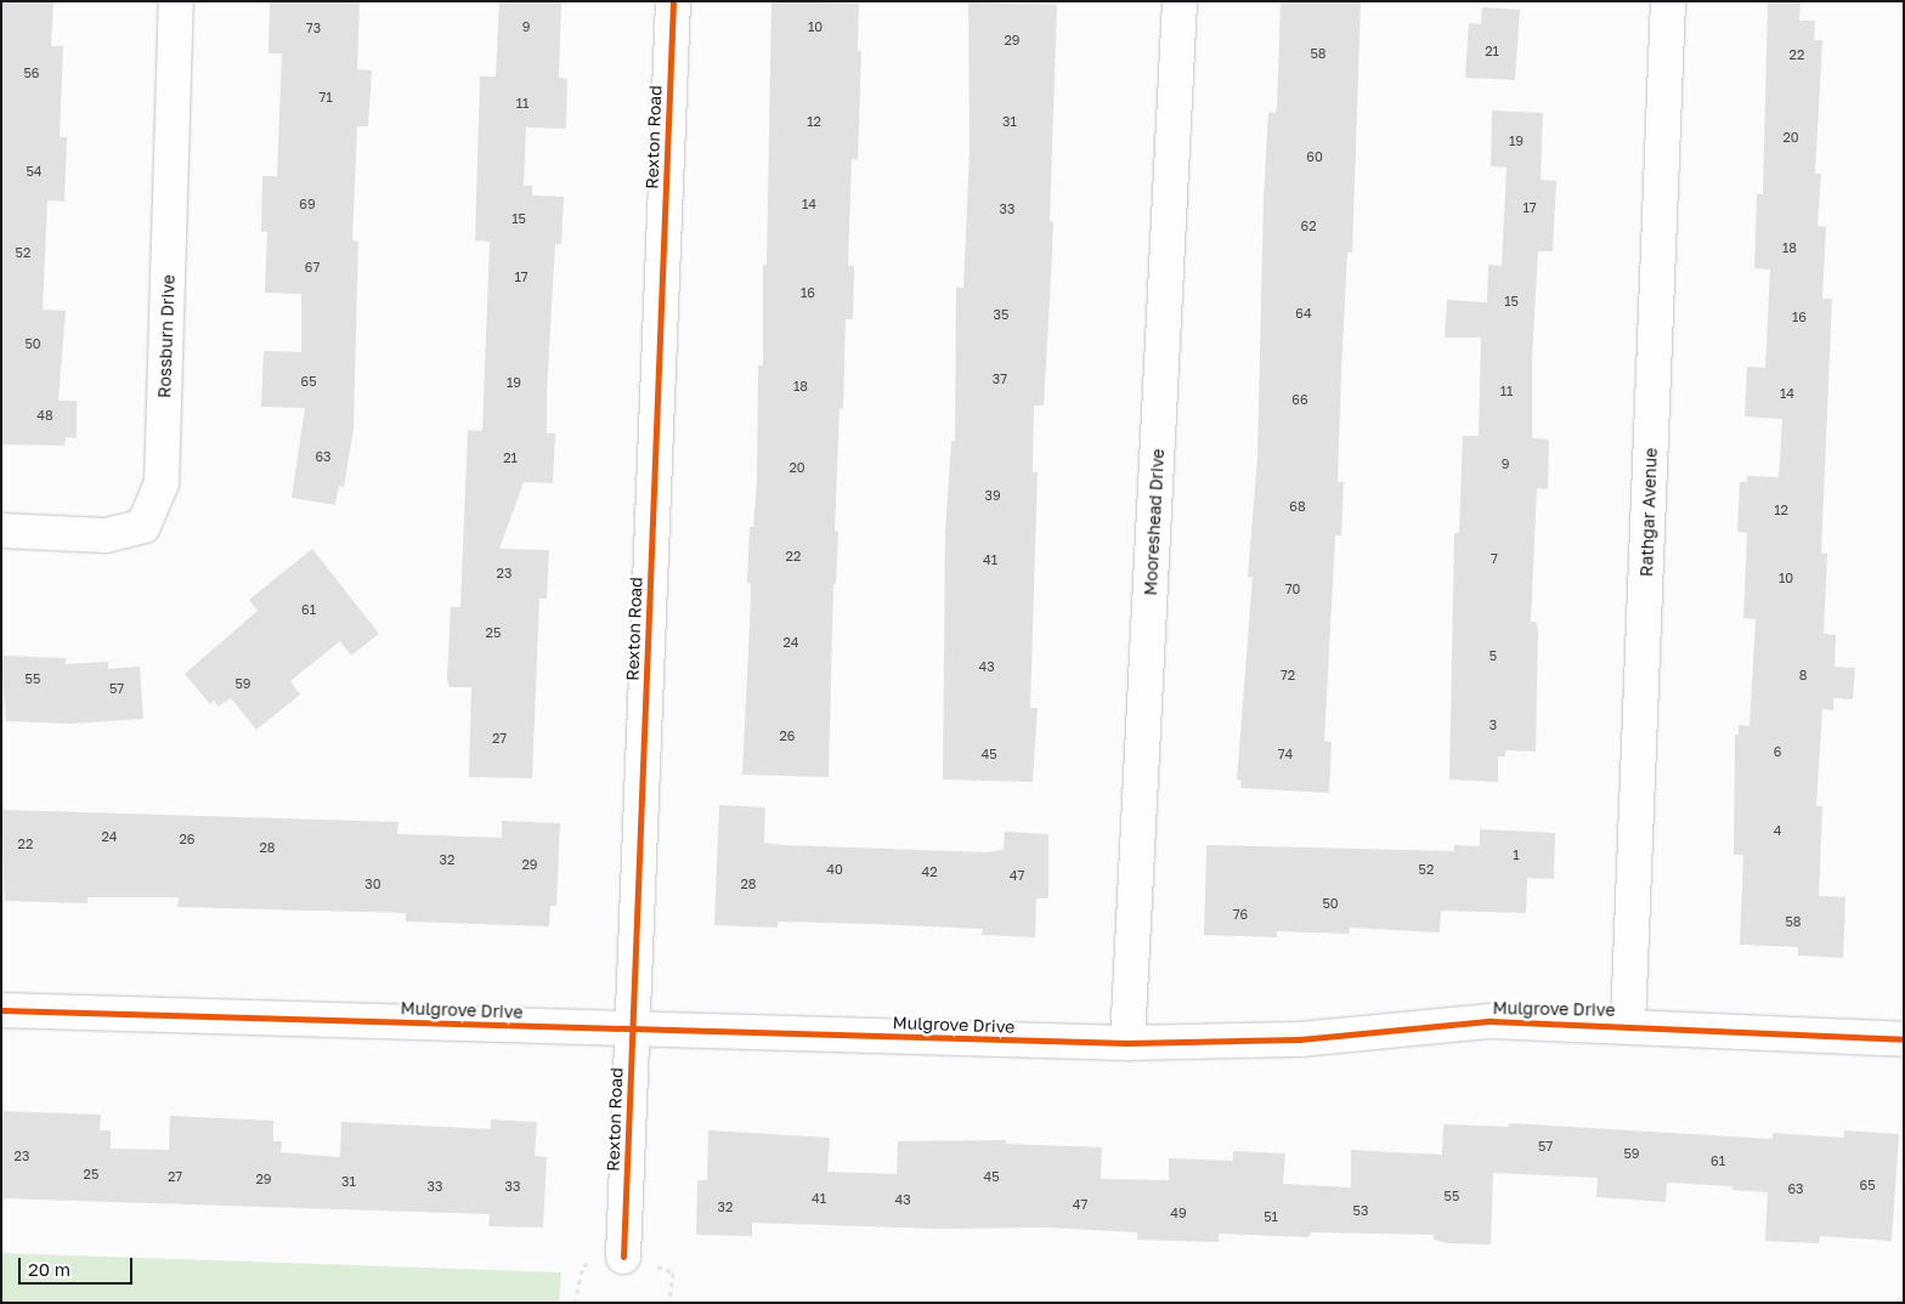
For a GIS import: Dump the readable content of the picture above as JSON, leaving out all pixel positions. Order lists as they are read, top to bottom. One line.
{"streets":{"street":["Rexton Road","Rossburn Drive","Rathgar Avenue","Mooreshead Drive","Mulgrove Drive"]},"crossings":[["Rexton Road","Mulgrove Drive"],["Rathgar Avenue","Mulgrove Drive"],["Mooreshead Drive","Mulgrove Drive"]],"house_numbers":["9","10","73","29","21","58","22","56","71","11","12","31","20","19","60","54","69","14","17","33","15","62","18","52","67","17","16","15","64","35","16","50","37","65","19","18","11","14","66","48","63","21","9","20","39","68","12","22","7","41","23","10","70","61","25","24","5","43","72","8","55","59","57","3","26","27","6","45","74","4","24","26","22","28","1","32","29","40","52","42","47","30","28","50","76","58","57","59","23","61","25","27","45","29","31","65","33","33","63","55","41","43","47","32","53","49","51"],"scale_bar":"20 m"}
